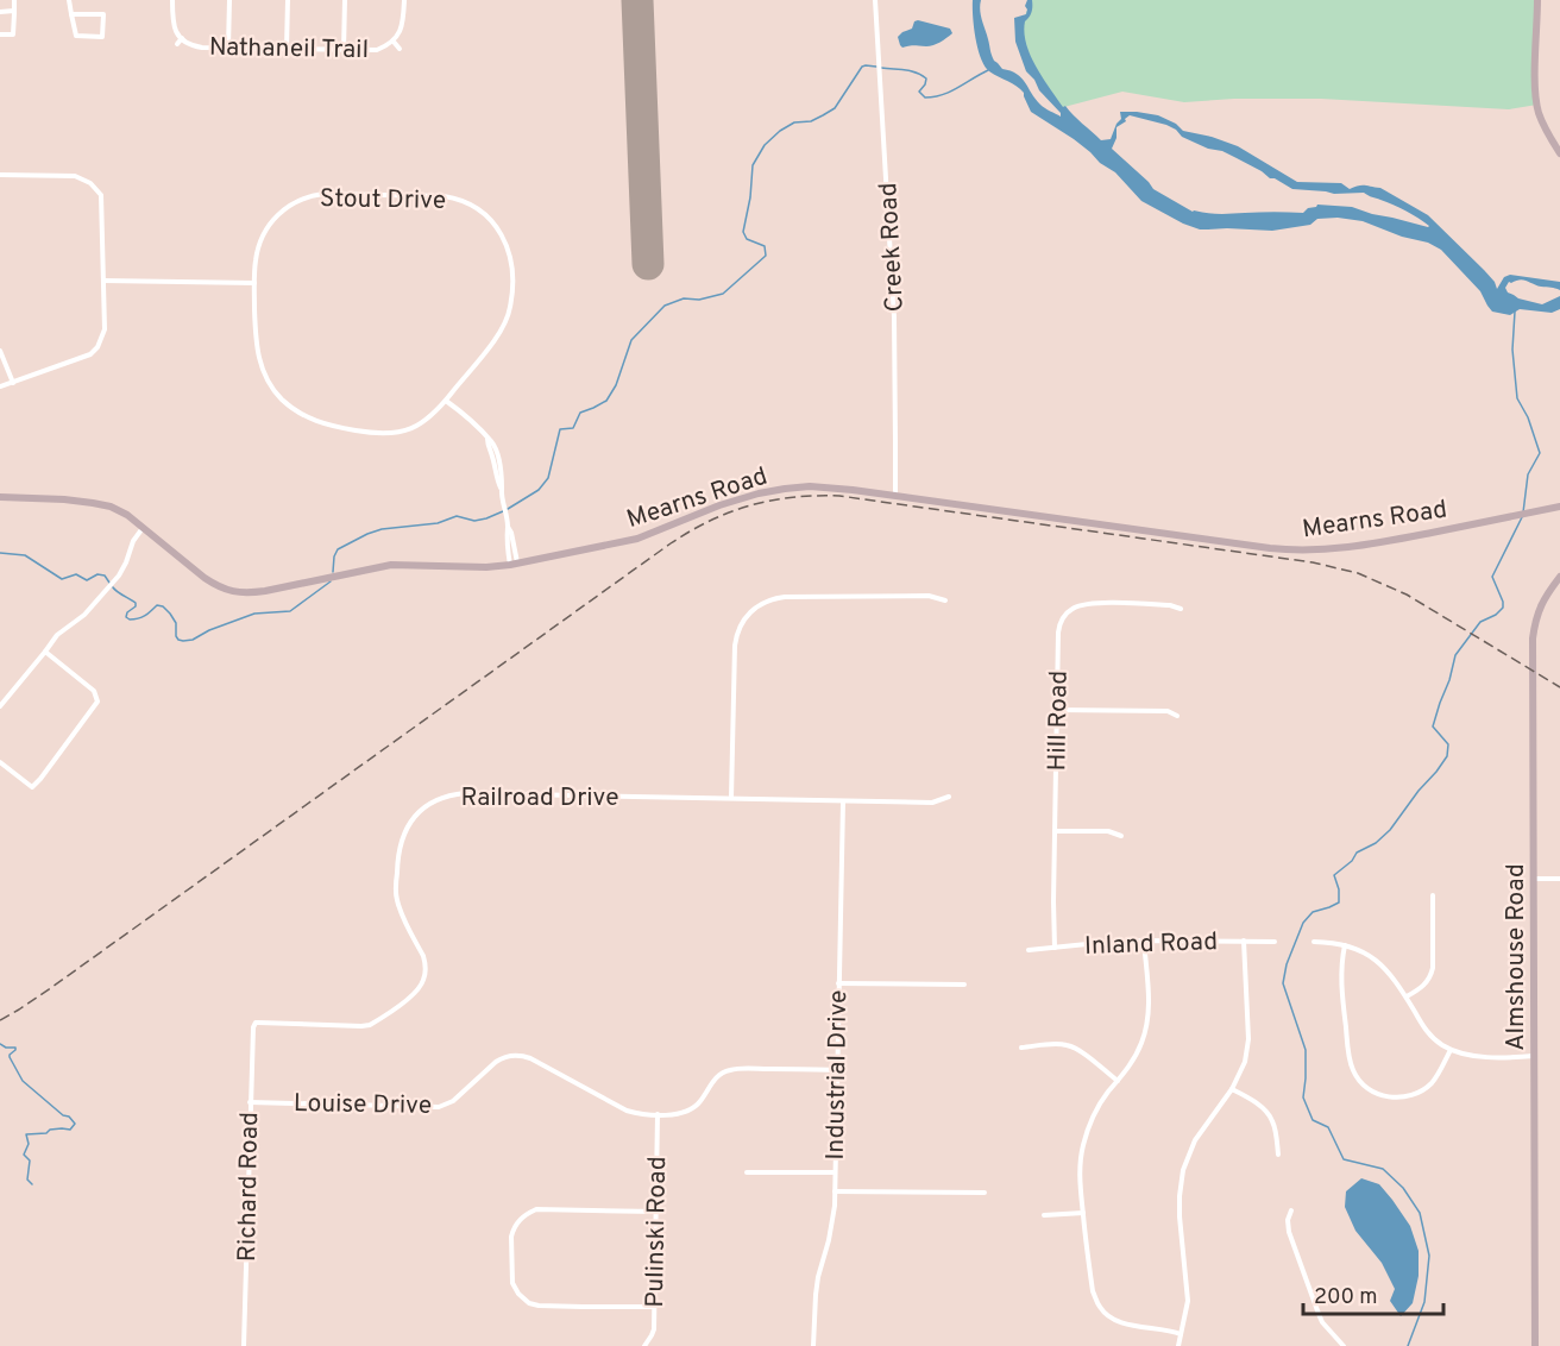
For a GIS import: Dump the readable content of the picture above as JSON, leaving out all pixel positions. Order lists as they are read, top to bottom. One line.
{"streets":{"street":["Nathaneil Trail","Stout Drive","Creek Road","Mearns Road","Hill Road","Railroad Drive","Inland Road","Almshouse Road","Industrial Drive","Louise Drive","Richard Road","Pulinski Road"]},"crossings":[["Creek Road","Mearns Road"],["Hill Road","Inland Road"],["Railroad Drive","Industrial Drive"],["Railroad Drive","Richard Road"],["Louise Drive","Richard Road"],["Louise Drive","Pulinski Road"]],"scale_bar":"200 m"}
